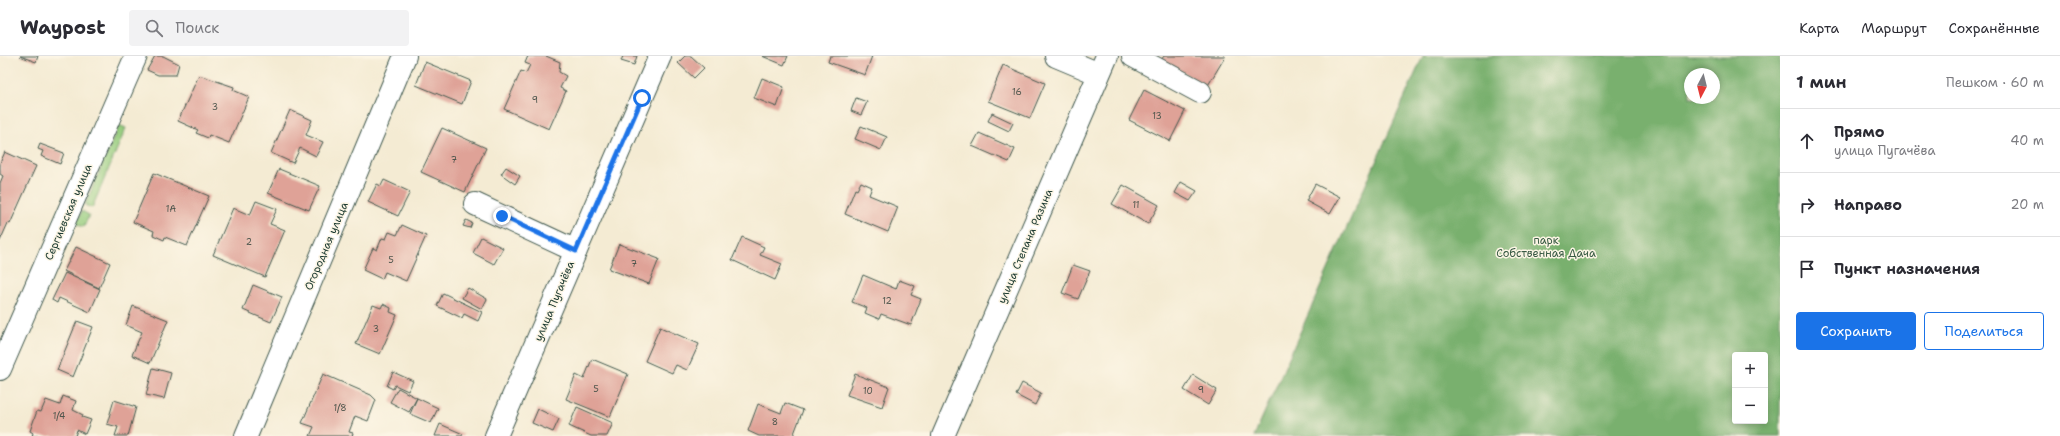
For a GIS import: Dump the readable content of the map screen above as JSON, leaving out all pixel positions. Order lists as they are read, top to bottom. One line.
{"streets":{"street":["Сергиевская улица","Огородная улица","улица Степана Разина","улица Пугачёва"]},"parks":["парк Собственная Дача"],"house_numbers":["16","9","3","13","7","11","1А","2","5","7","12","3","5","9","10","1/8","1/4","8"],"north":"bottom","page":{"header":"Waypost","search":"Поиск","nav":["Карта","Маршрут","Сохранённые"],"heading":["1 мин","Пешком · 60 m"],"list":[["Прямо","улица Пугачёва","40 m"],["Направо","20 m"],"Пункт назначения"],"buttons":["Сохранить","Поделиться"],"map_buttons":["+","−"]}}
